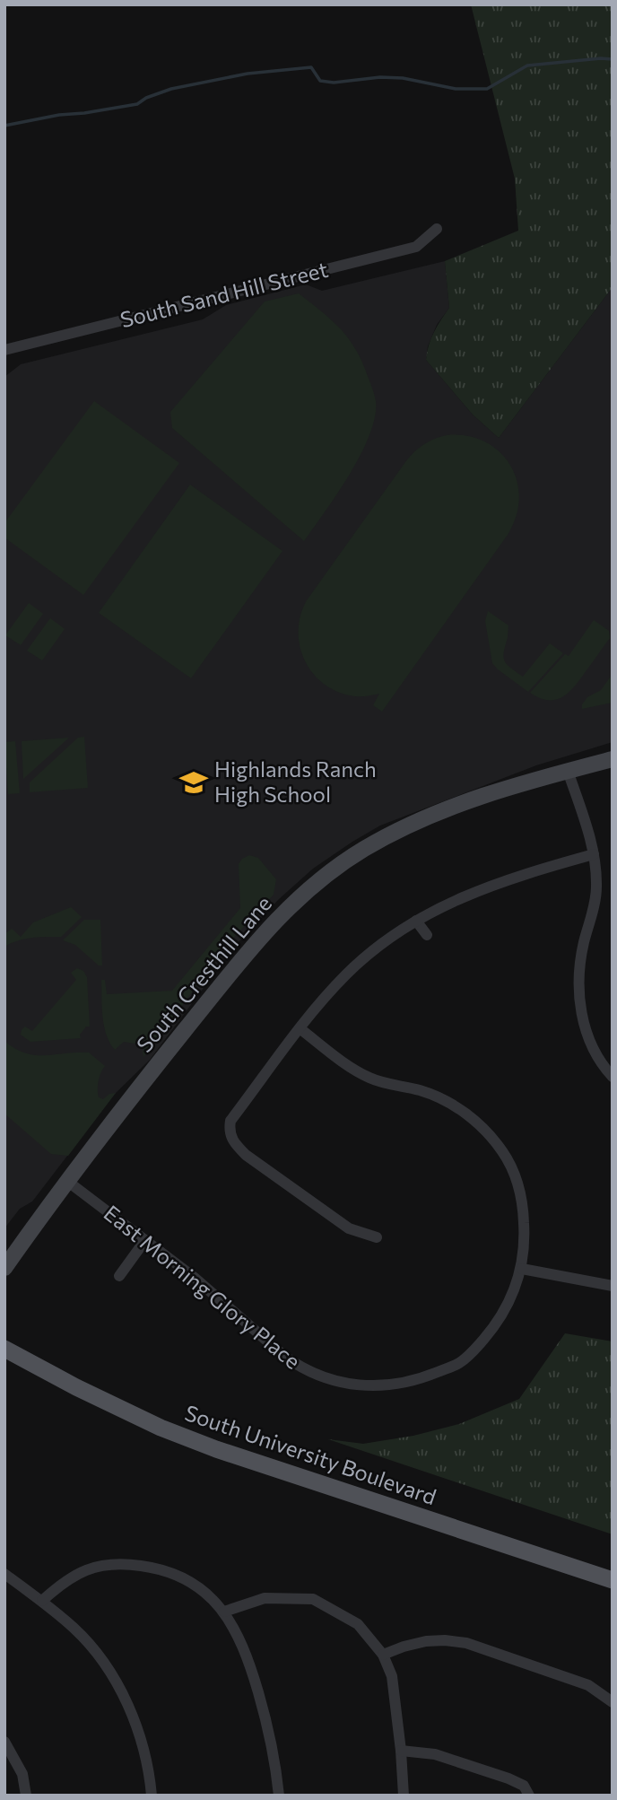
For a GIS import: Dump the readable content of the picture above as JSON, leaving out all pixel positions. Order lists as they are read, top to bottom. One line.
{"streets":{"main road":["South University Boulevard"],"street":["South Sand Hill Street","South Cresthill Lane","East Morning Glory Place"]},"crossings":[["South Cresthill Lane","East Morning Glory Place"]],"places":{"school or university":["Highlands Ranch High School"]}}
